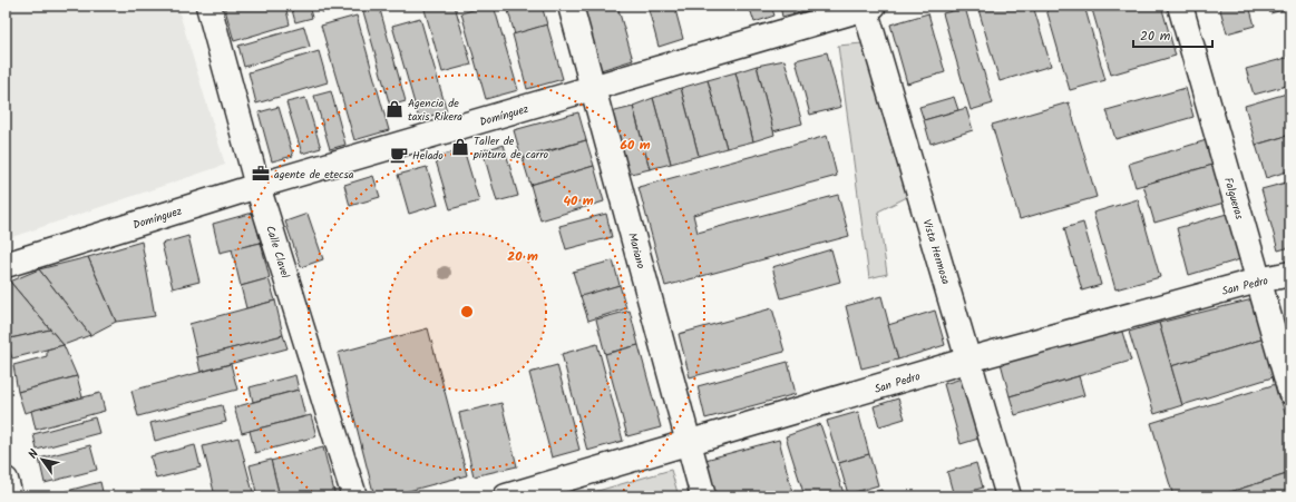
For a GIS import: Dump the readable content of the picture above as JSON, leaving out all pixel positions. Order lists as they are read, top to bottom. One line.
{"streets":{"street":["Domínguez","Falgueras","Mariano","Calle Clavel","Vista Hermosa","San Pedro"]},"crossings":[["Domínguez","Mariano"],["Domínguez","Calle Clavel"],["Domínguez","Vista Hermosa"],["Falgueras","San Pedro"],["Mariano","San Pedro"],["Vista Hermosa","San Pedro"]],"places":{"shop":["Agencia de taxis Rikera","Taller de pintura de carro"],"cafe":["Helado"],"office":["agente de etecsa"]},"scale_bar":"20 m","north":"top left","rings":["60 m","40 m","20 m"]}
